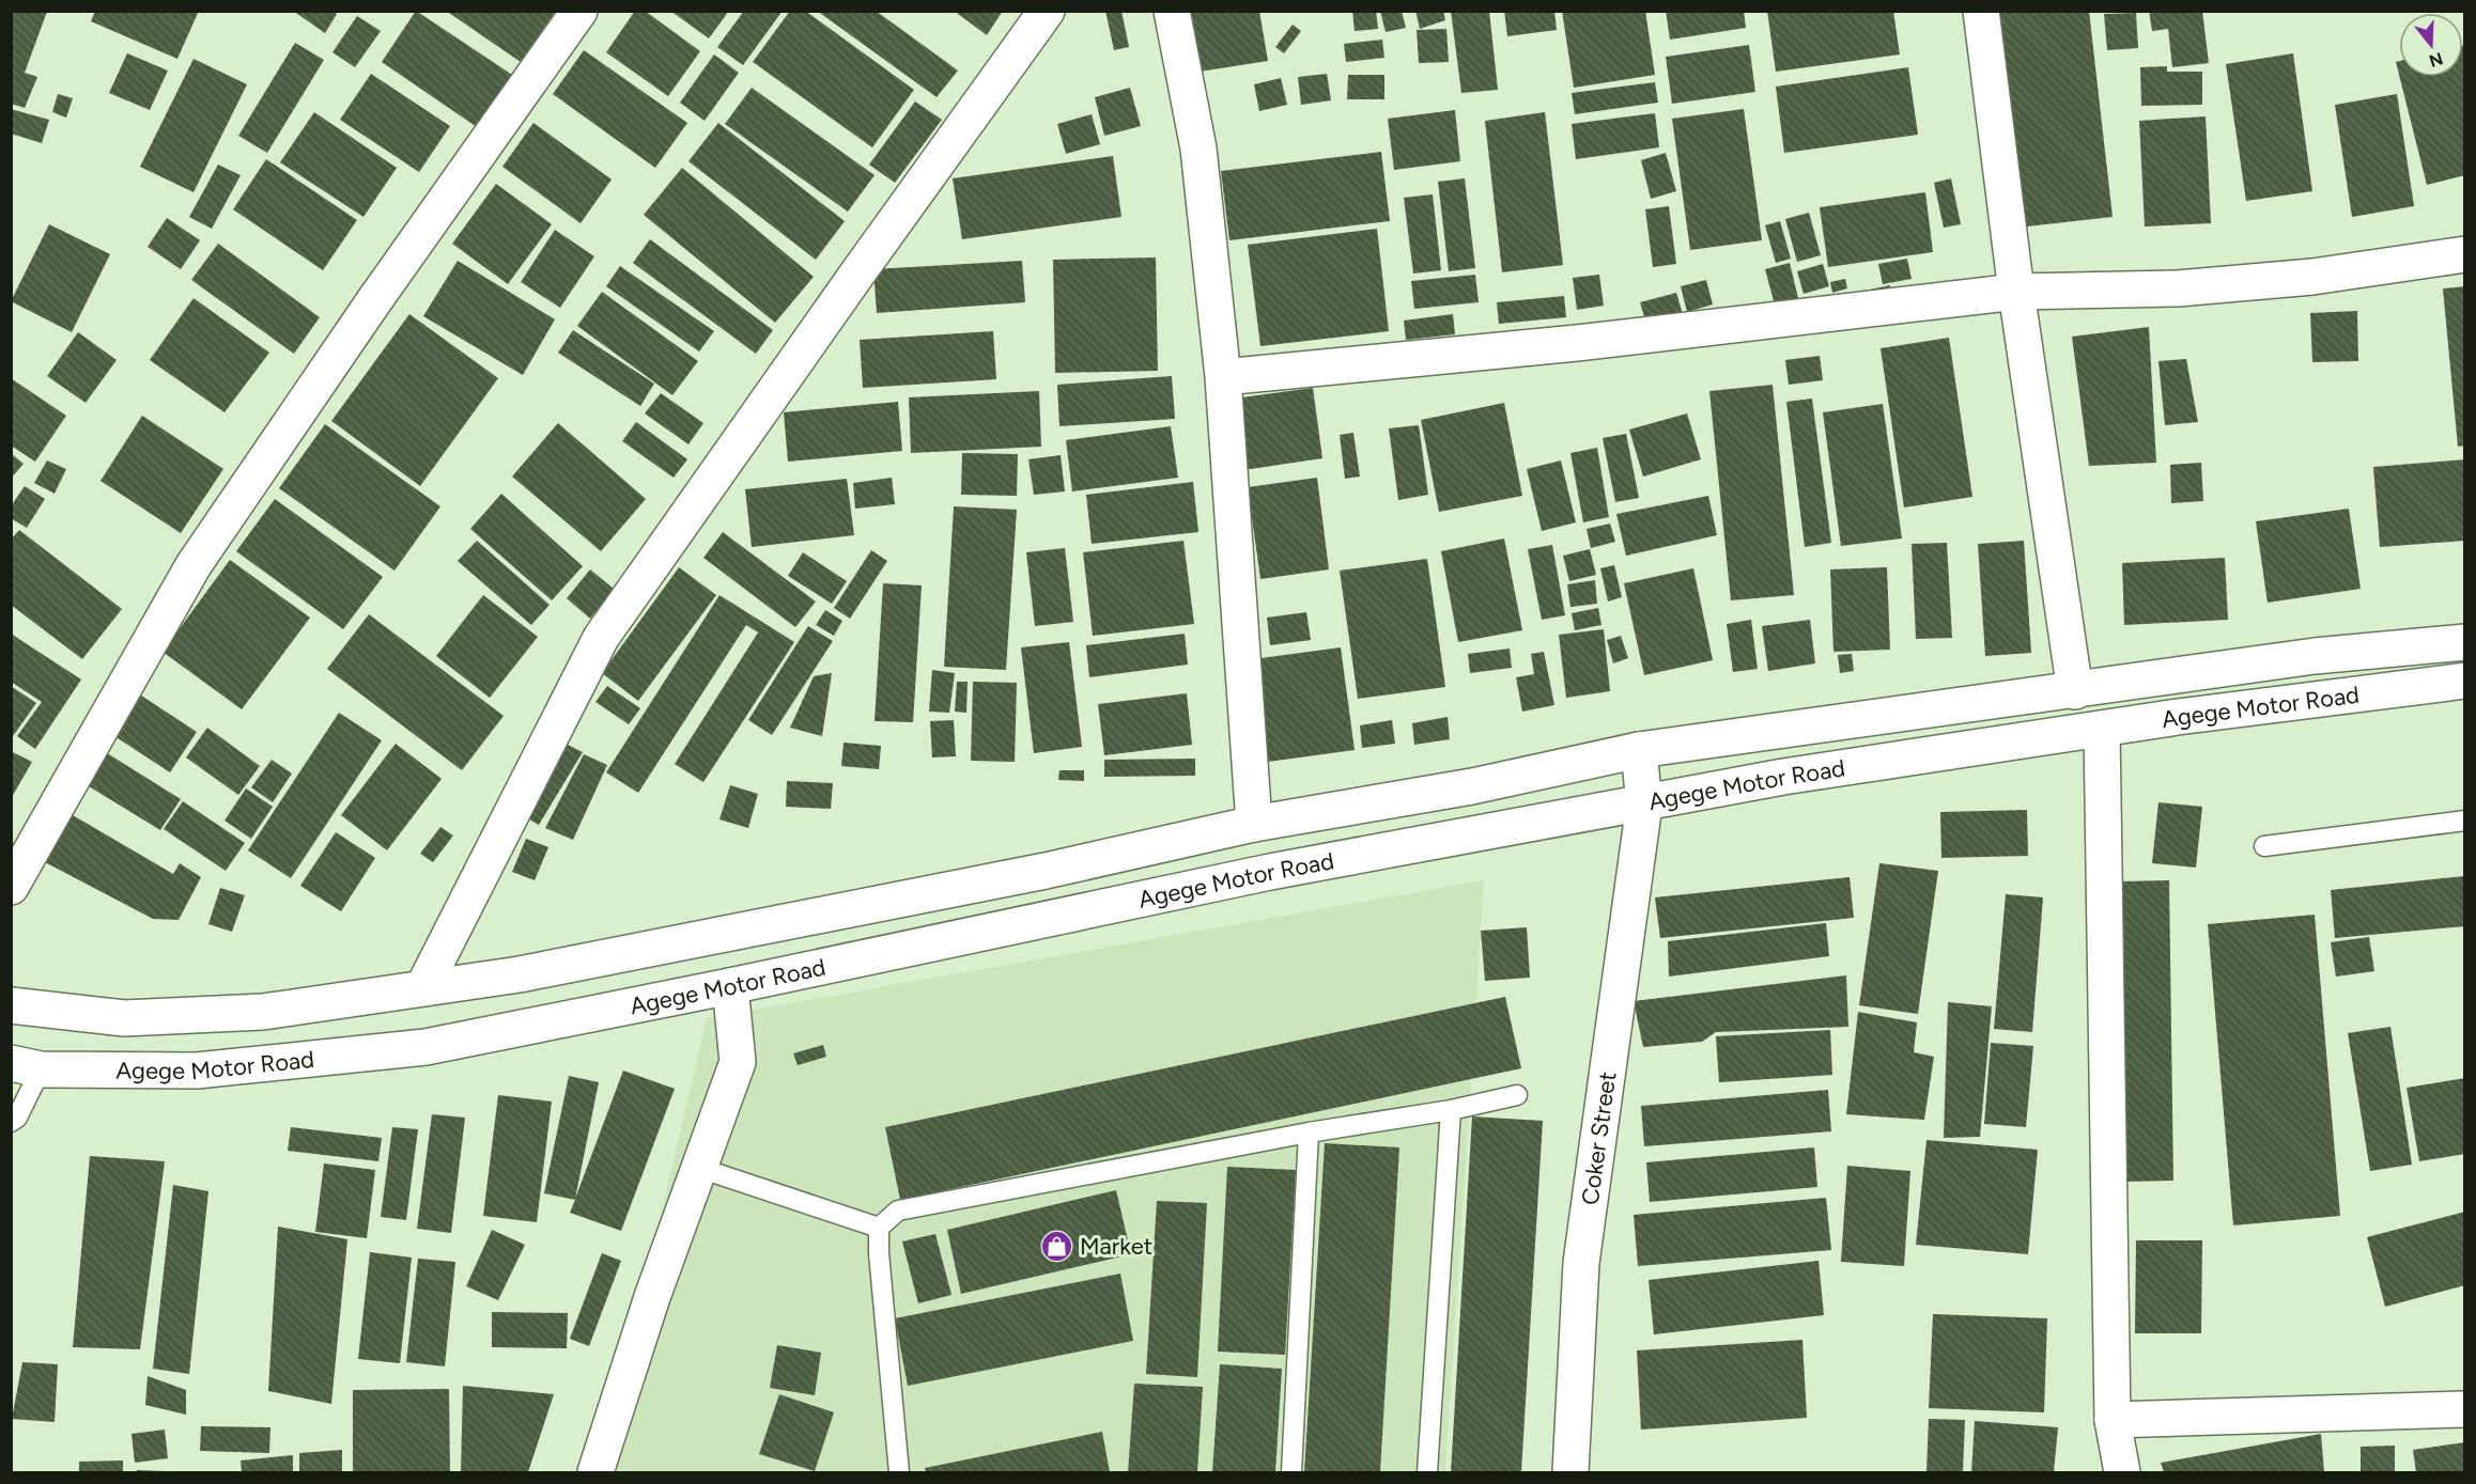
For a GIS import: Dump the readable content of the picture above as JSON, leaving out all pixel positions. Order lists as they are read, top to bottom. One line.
{"streets":{"main road":["Agege Motor Road","Coker Street"]},"crossings":[["Agege Motor Road","Coker Street"]],"places":{"shop":["Market"]},"north":"bottom"}
